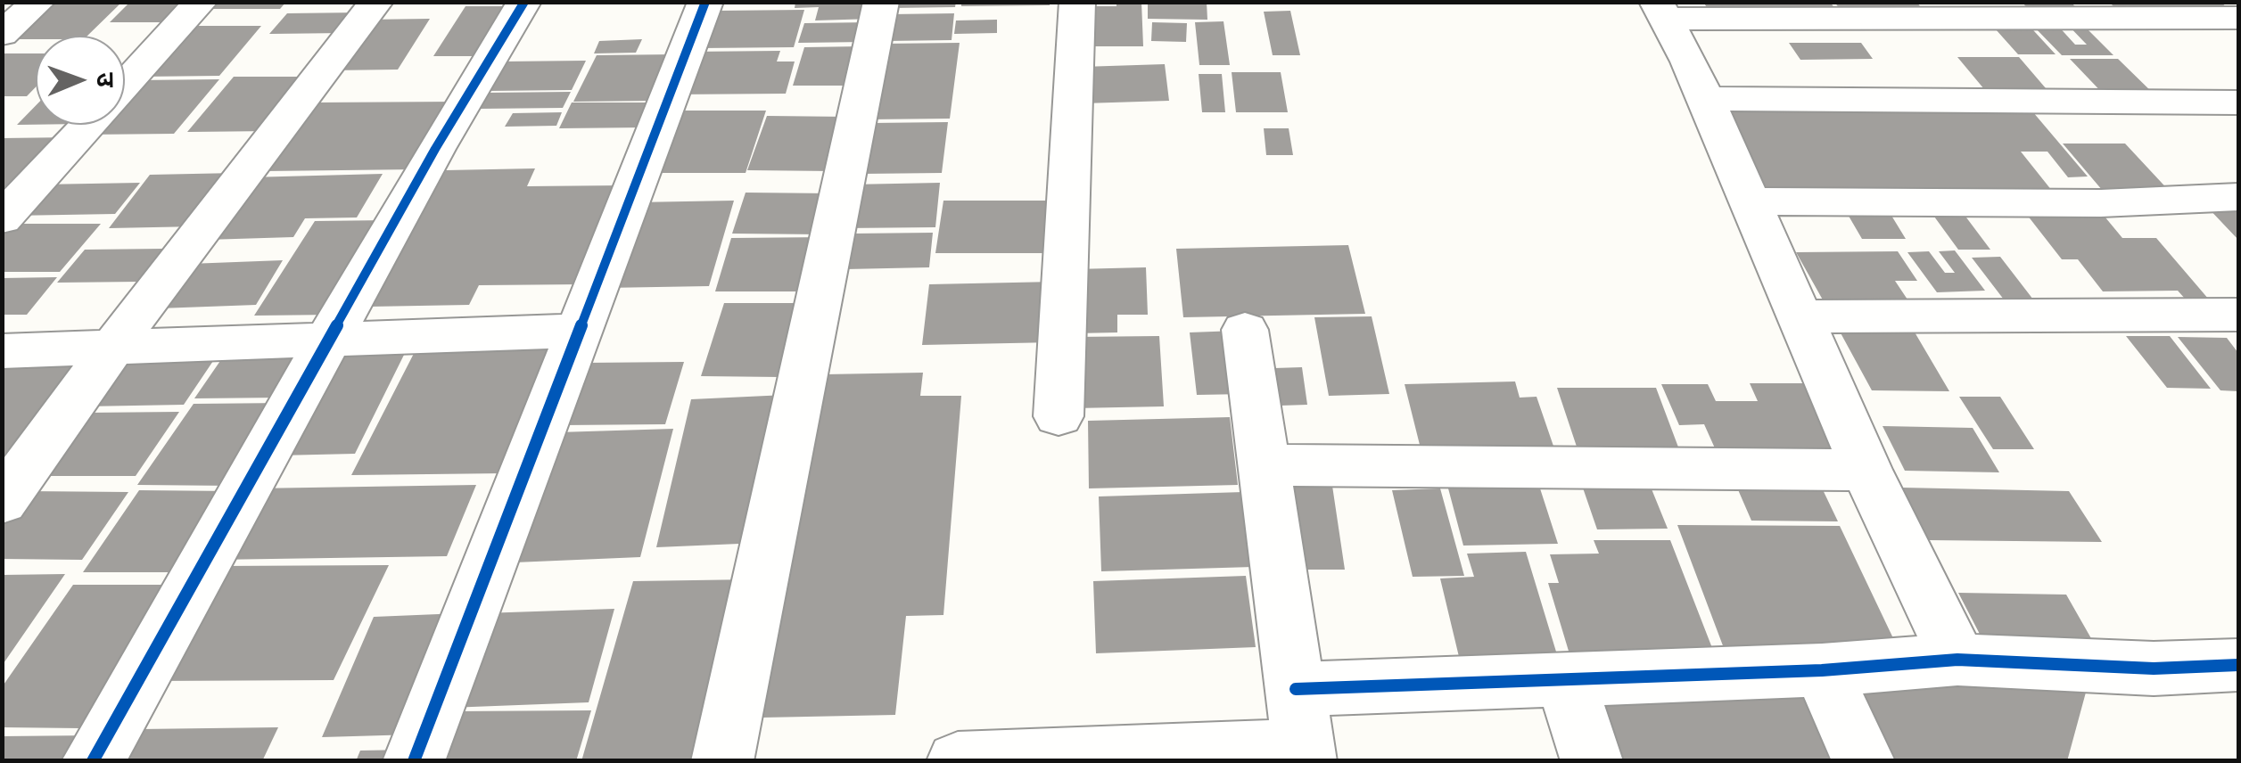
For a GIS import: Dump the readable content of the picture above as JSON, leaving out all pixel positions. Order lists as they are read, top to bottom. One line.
{"north":"right"}
